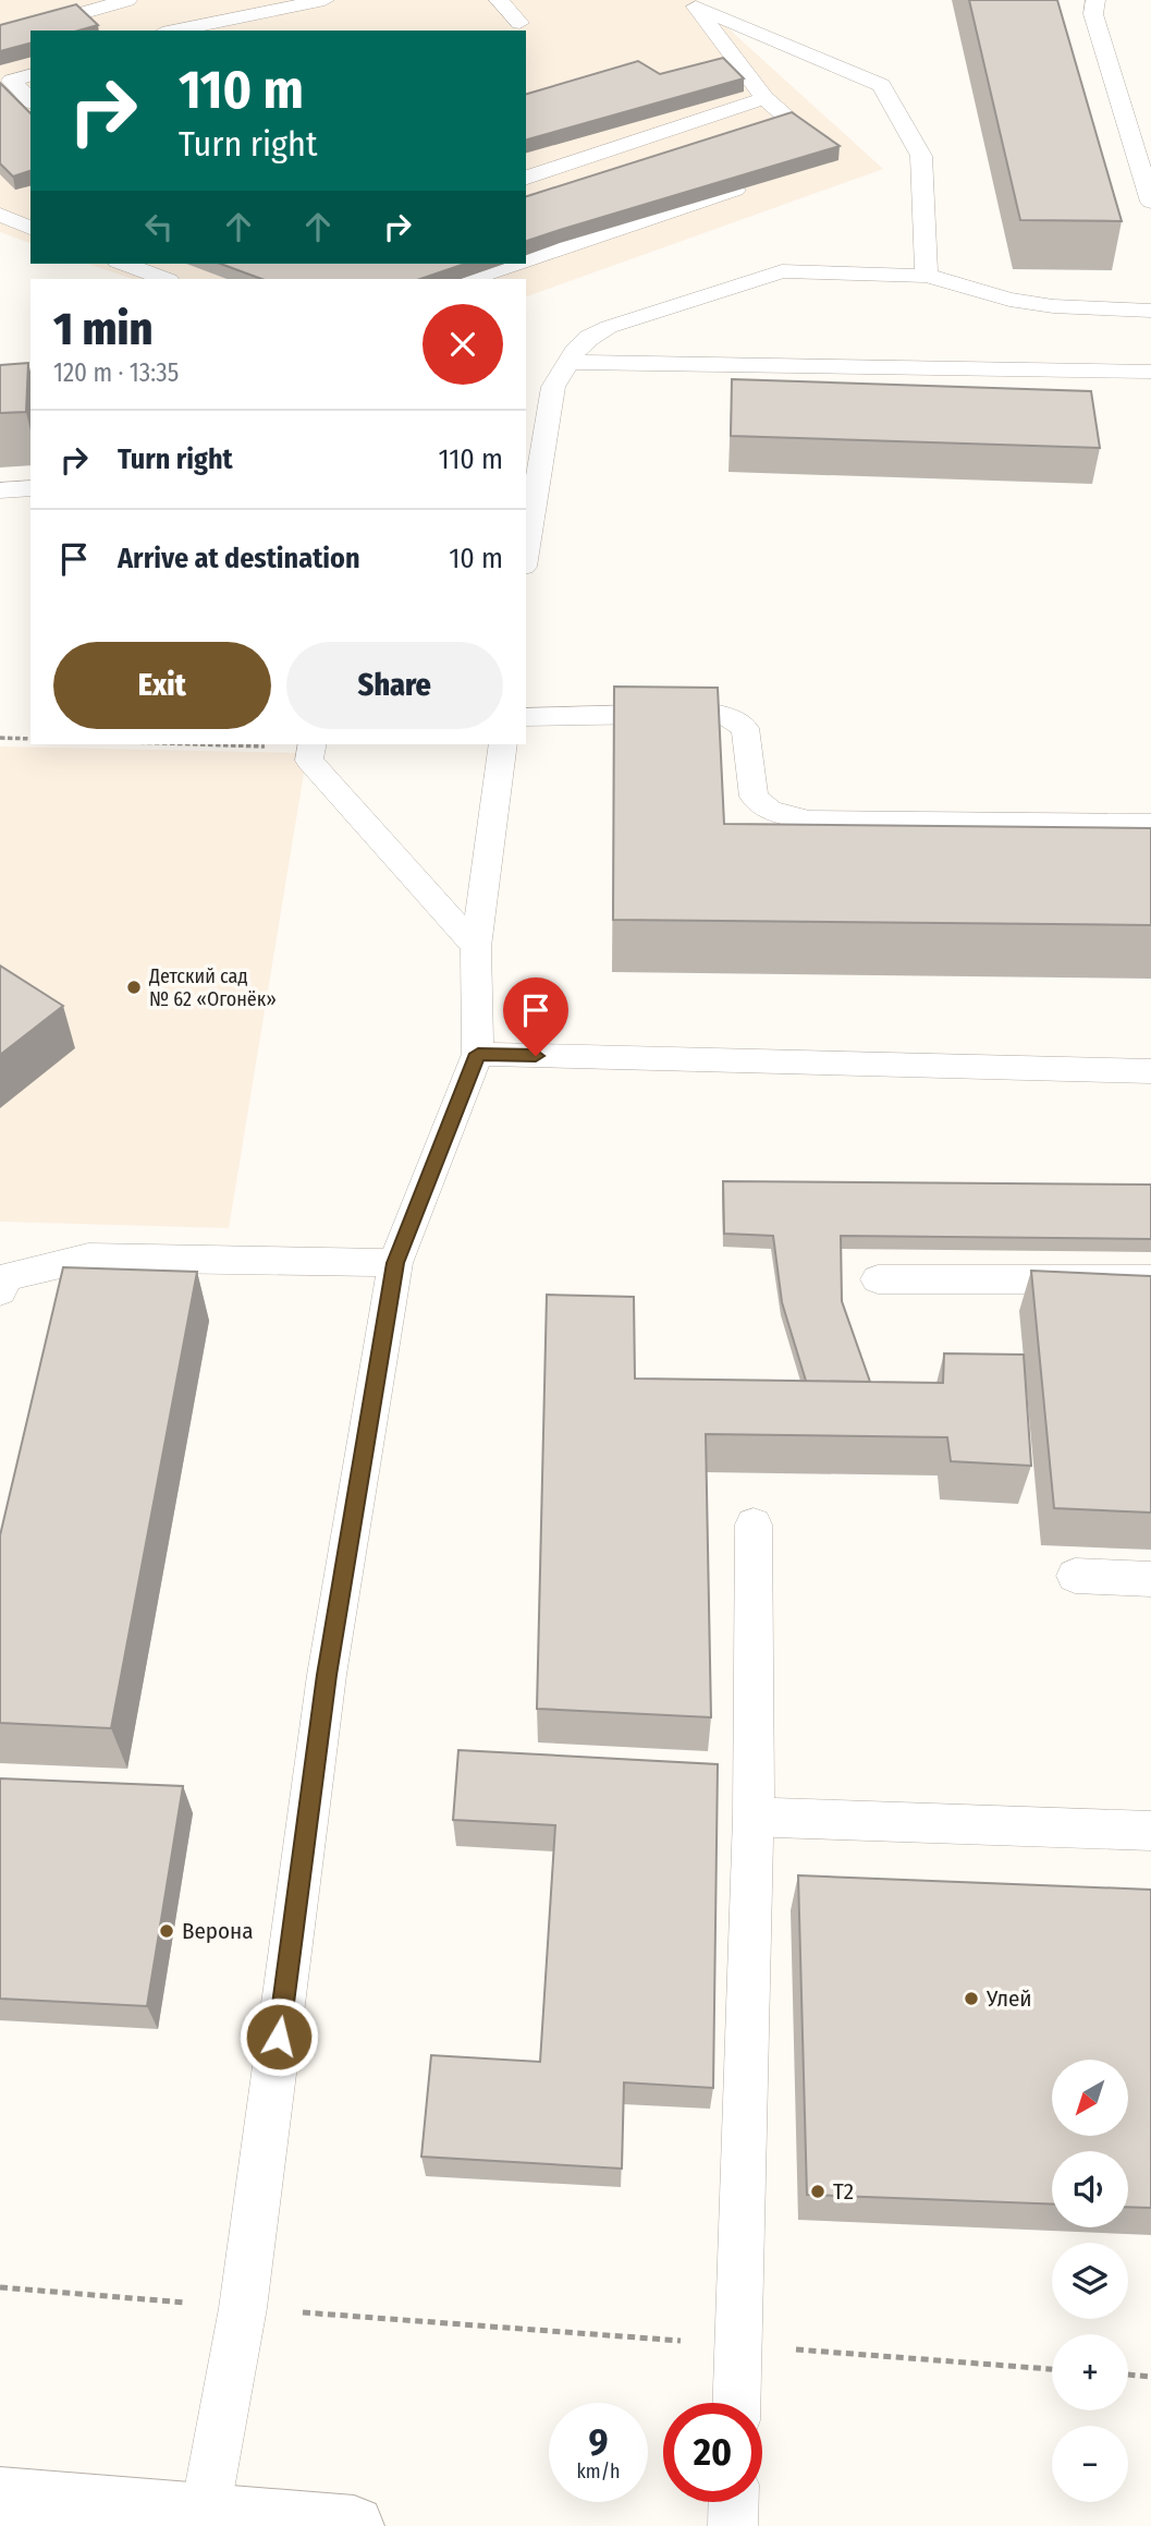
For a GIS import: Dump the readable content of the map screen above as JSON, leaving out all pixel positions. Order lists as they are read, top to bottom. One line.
{"places":["Детский сад № 62 «Огонёк»","Верона","Улей","T2"],"north":"bottom left","page":{"turn":["110 m","Turn right"],"heading":["1 min","120 m · 13:35"],"list":[{"name":"Turn right","value":"110 m"},{"name":"Arrive at destination","value":"10 m"}],"buttons":["Exit","Share"],"map_buttons":["+","−"],"speed":"9 km/h","limit":"20"}}
